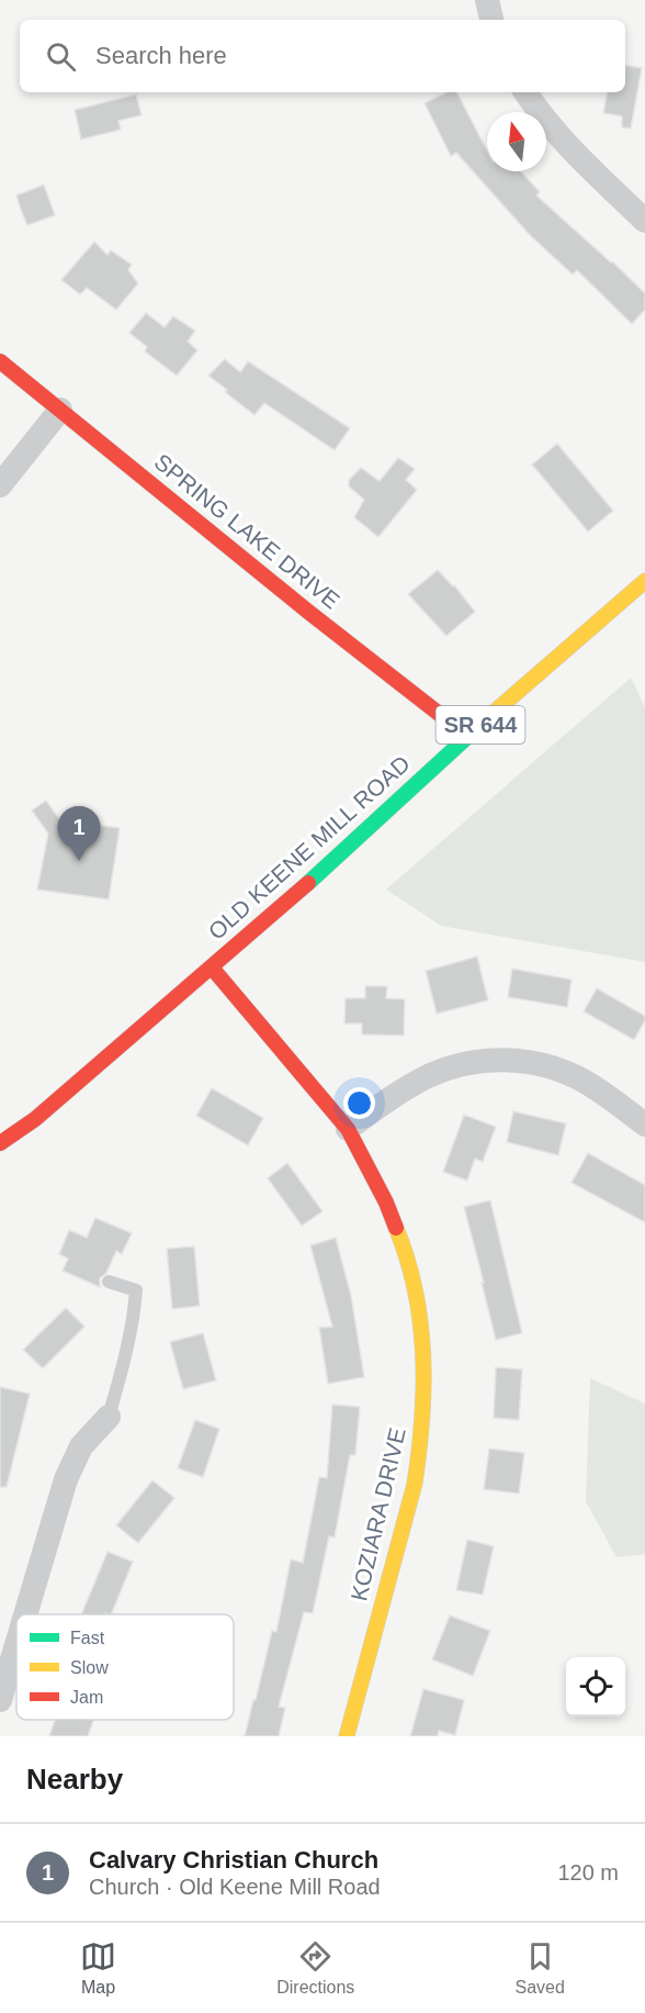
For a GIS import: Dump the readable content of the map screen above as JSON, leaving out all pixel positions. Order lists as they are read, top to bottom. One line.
{"streets":{"street":["SPRING LAKE DRIVE","SR 644","OLD KEENE MILL ROAD","KOZIARA DRIVE"]},"crossings":[["SPRING LAKE DRIVE","OLD KEENE MILL ROAD"],["OLD KEENE MILL ROAD","KOZIARA DRIVE"]],"legend":["Fast","Slow","Jam"],"north":"top","page":{"search":"Search here","pins":"1","heading":"Nearby","list":[{"mark":"1","name":"Calvary Christian Church","note":"Church · Old Keene Mill Road","value":"120 m"}],"nav":["Map","Directions","Saved"]}}
